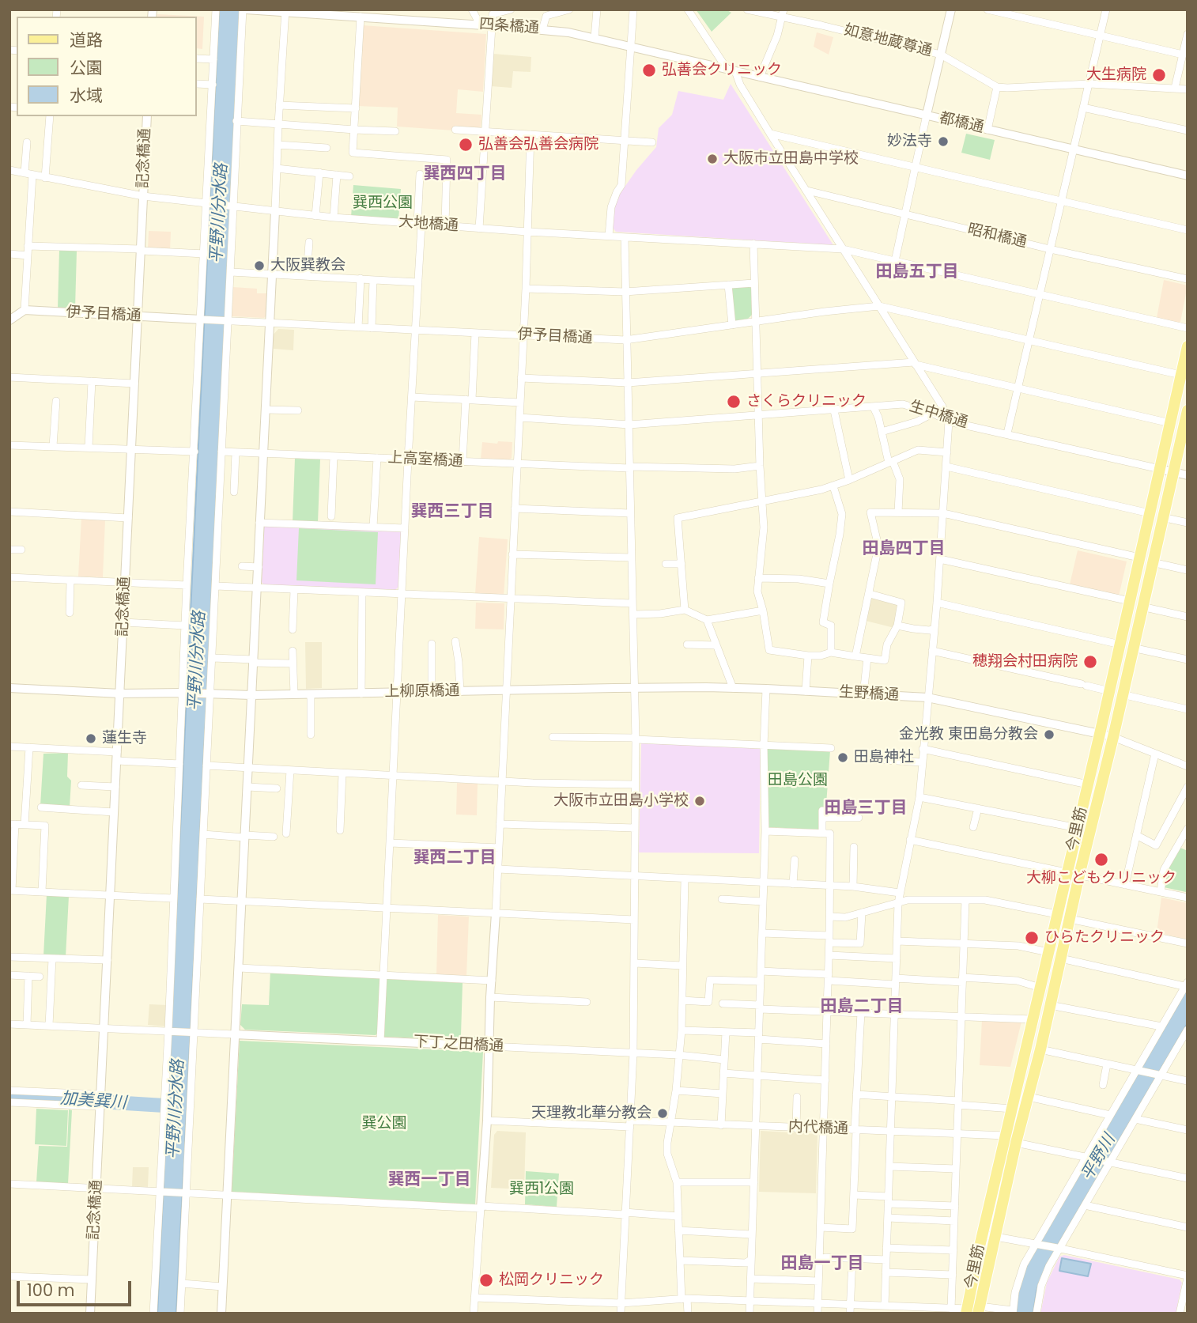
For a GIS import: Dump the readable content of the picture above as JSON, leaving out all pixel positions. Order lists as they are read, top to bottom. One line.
{"streets":{"main road":["今里筋"],"street":["四条橋通","如意地蔵尊通","都橋通","記念橋通","大地橋通","昭和橋通","伊予目橋通","生中橋通","上高室橋通","上柳原橋通","生野橋通","下丁之田橋通","内代橋通"]},"crossings":[["四条橋通","都橋通"],["記念橋通","伊予目橋通"],["生中橋通","今里筋"],["上柳原橋通","生野橋通"],["生野橋通","今里筋"],["今里筋","内代橋通"]],"districts":["巽西四丁目","田島五丁目","巽西三丁目","田島四丁目","田島三丁目","巽西二丁目","田島二丁目","巽西一丁目","田島一丁目"],"water":["平野川分水路","加美巽川","平野川"],"parks":["巽西公園","田島公園","巽公園","巽西1公園"],"places":["弘善会クリニック","大生病院","妙法寺","弘善会弘善会病院","大阪市立田島中学校","大阪巽教会","さくらクリニック","穂翔会村田病院","金光教 東田島分教会","蓮生寺","田島神社","大阪市立田島小学校","大柳こどもクリニック","ひらたクリニック","天理教北華分教会","松岡クリニック"],"legend":["道路","公園","水域"],"scale_bar":"100 m"}
